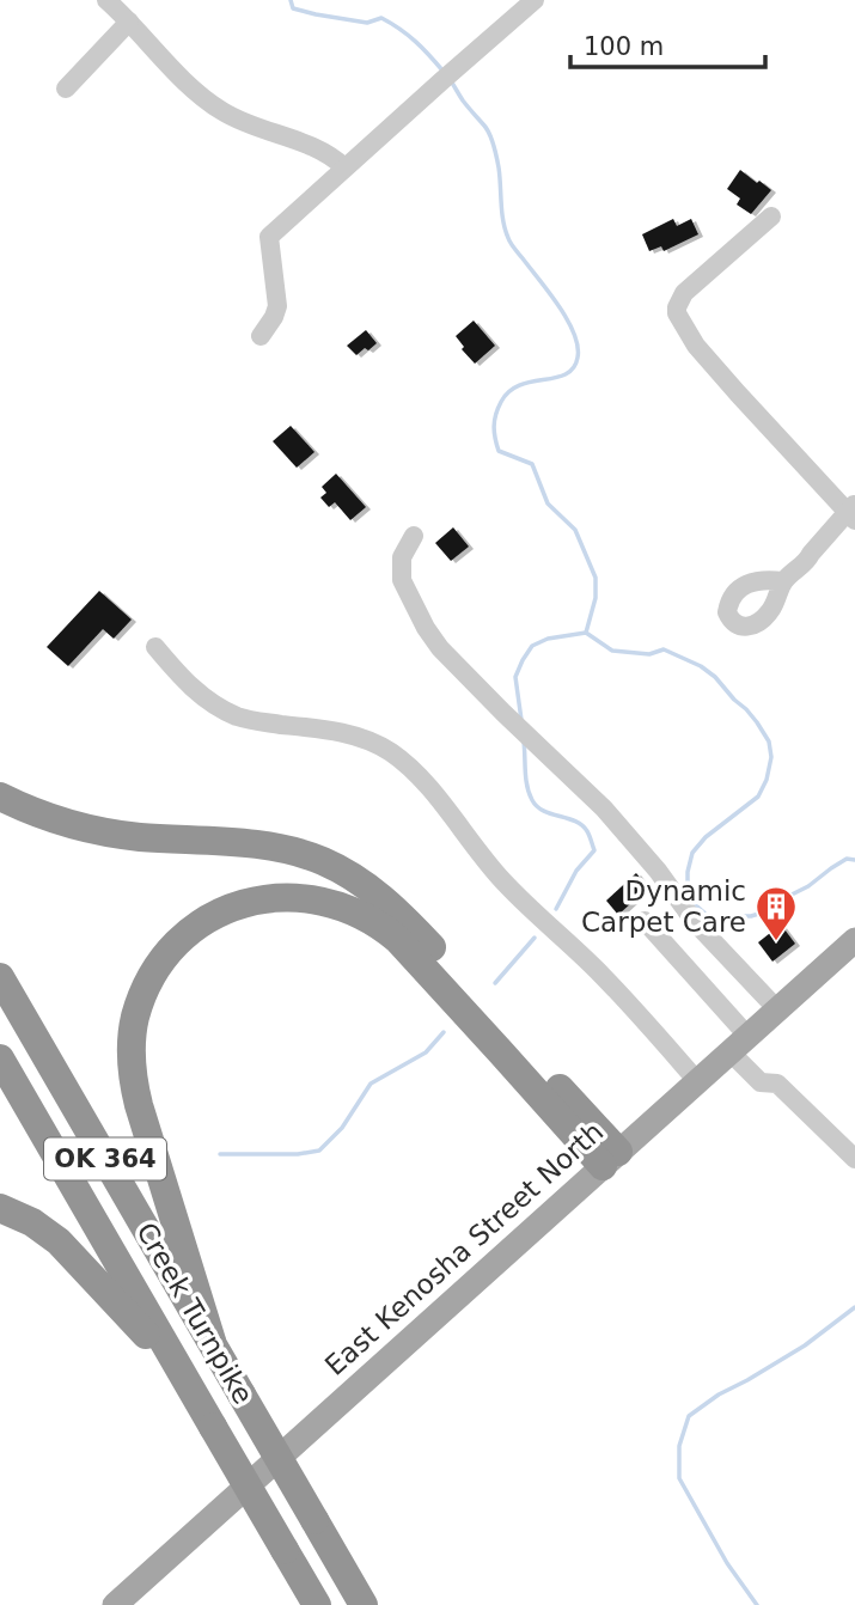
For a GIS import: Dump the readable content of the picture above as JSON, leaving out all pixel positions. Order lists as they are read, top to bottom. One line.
{"streets":{"highway":["OK 364","Creek Turnpike"],"main road":["East Kenosha Street North"]},"places":{"building":["Dynamic Carpet Care"]},"scale_bar":"100 m"}
